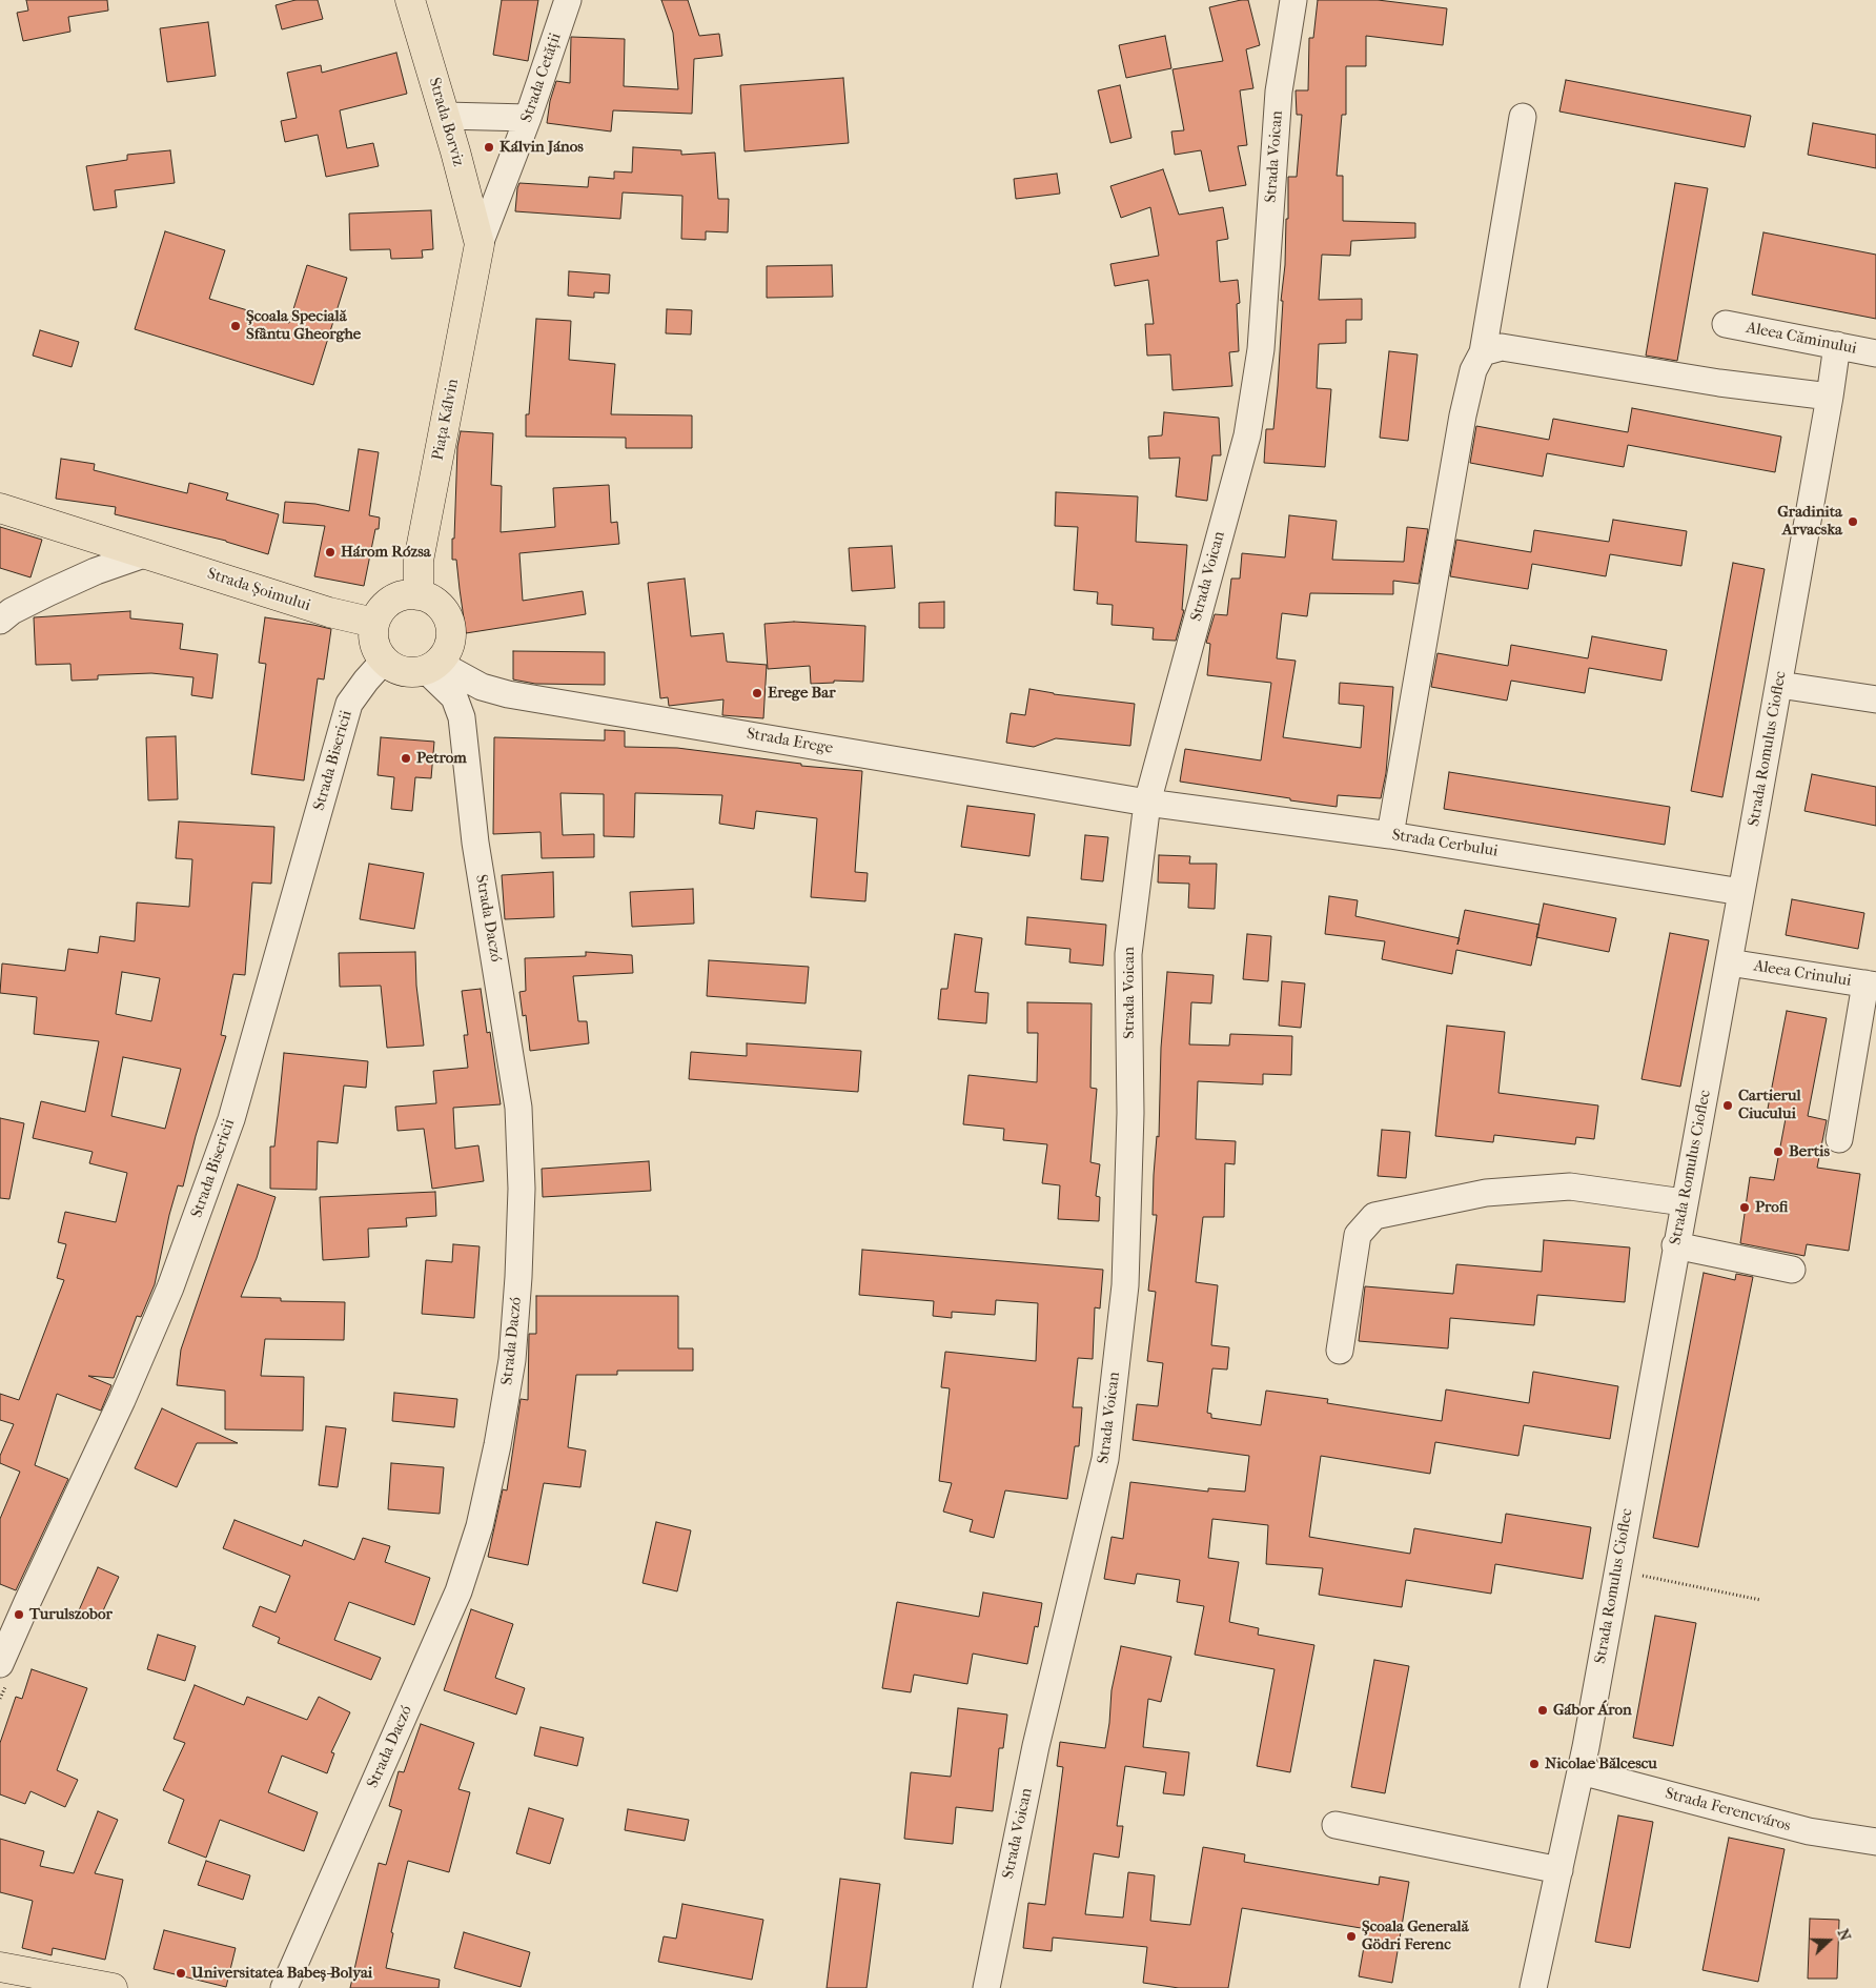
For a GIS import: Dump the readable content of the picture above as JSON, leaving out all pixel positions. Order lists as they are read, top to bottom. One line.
{"streets":{"main road":["Strada Borviz","Piața Kálvin","Strada Șoimului"],"street":["Strada Cetății","Strada Voican","Aleea Căminului","Strada Erege","Strada Romulus Cioflec","Strada Bisericii","Strada Cerbului","Strada Daczó","Aleea Crinului","Strada Ferencváros"]},"crossings":[["Strada Cetății","Strada Borviz"],["Strada Cetății","Piața Kálvin"],["Strada Borviz","Piața Kálvin"],["Strada Voican","Strada Erege"],["Strada Voican","Strada Cerbului"],["Aleea Căminului","Strada Romulus Cioflec"],["Piața Kálvin","Strada Șoimului"],["Piața Kálvin","Strada Erege"],["Piața Kálvin","Strada Bisericii"],["Piața Kálvin","Strada Daczó"],["Strada Șoimului","Strada Erege"],["Strada Șoimului","Strada Bisericii"],["Strada Șoimului","Strada Daczó"],["Strada Erege","Strada Bisericii"],["Strada Erege","Strada Cerbului"],["Strada Erege","Strada Daczó"],["Strada Romulus Cioflec","Strada Cerbului"],["Strada Romulus Cioflec","Aleea Crinului"],["Strada Romulus Cioflec","Strada Ferencváros"],["Strada Bisericii","Strada Daczó"]],"places":["Kálvin János","Școala Specială Sfântu Gheorghe","Gradinita Arvacska","Három Rózsa","Erege Bar","Petrom","Cartierul Ciucului","Bertis","Profi","Turulszobor","Gábor Áron","Nicolae Bălcescu","Școala Generală Gödri Ferenc","Universitatea Babeș-Bolyai"],"north":"right"}
